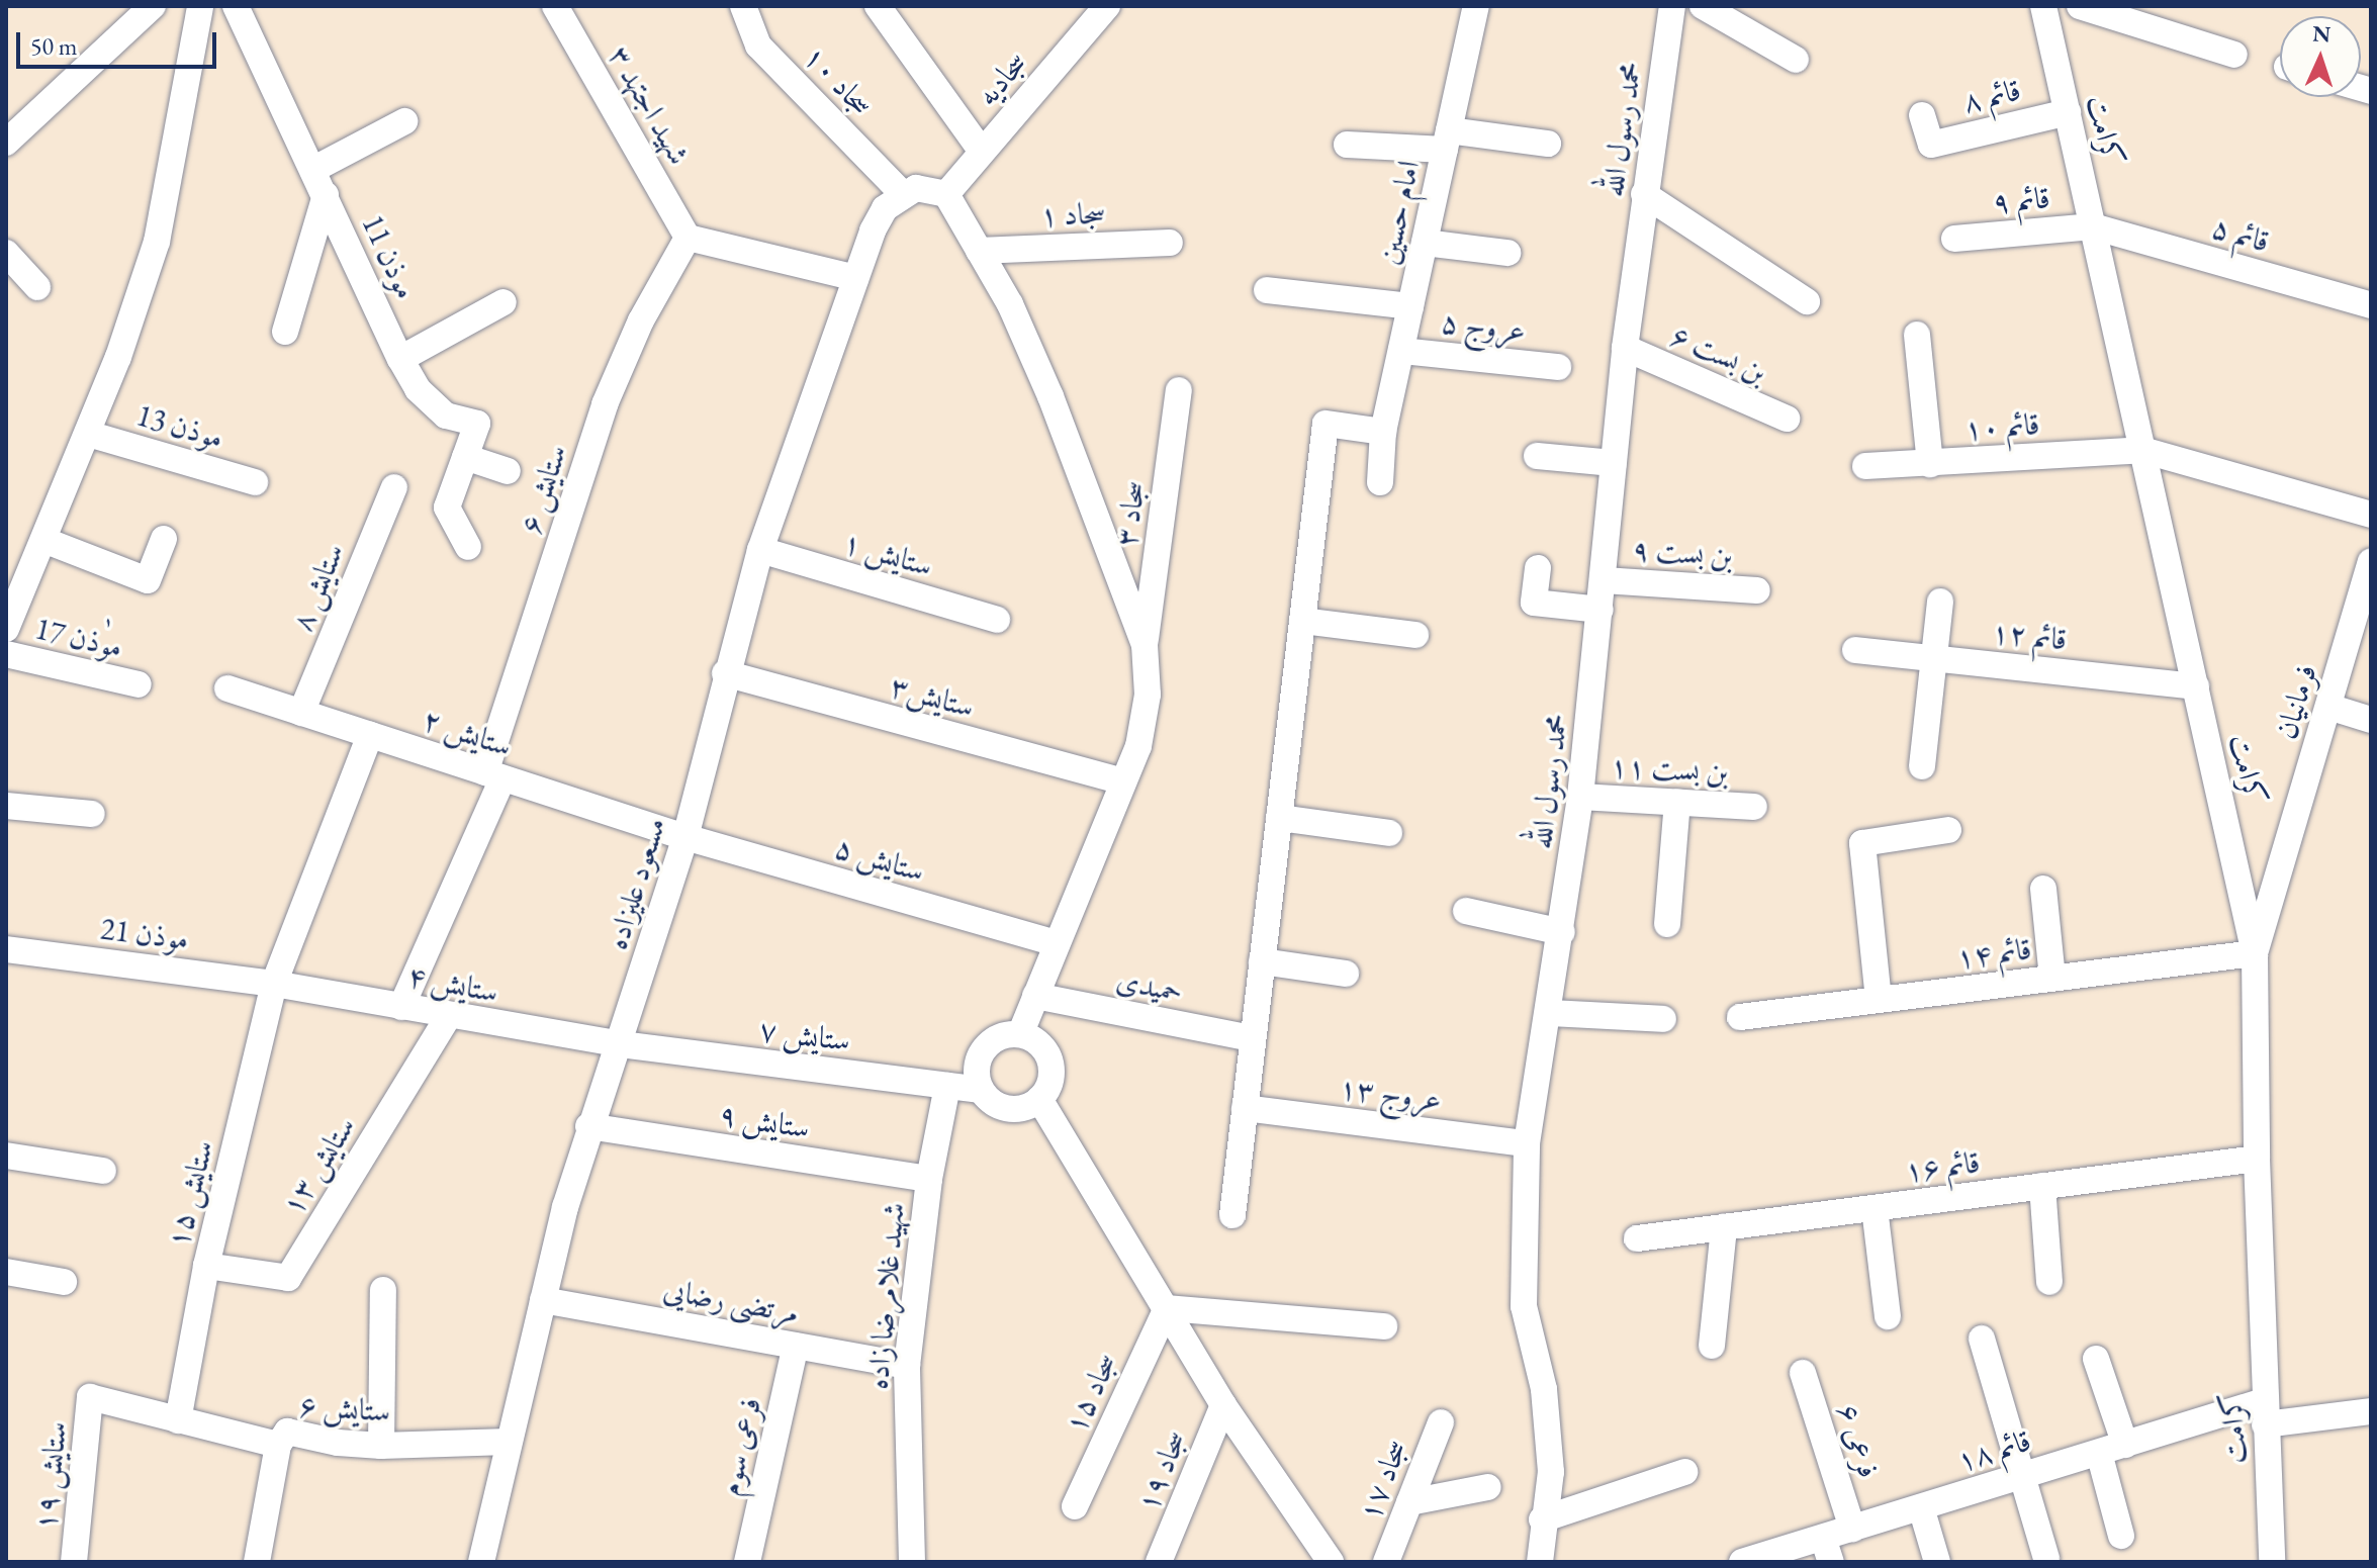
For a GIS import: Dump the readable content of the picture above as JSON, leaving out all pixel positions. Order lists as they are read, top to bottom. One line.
{"streets":{"street":["سجادیه","سجاد ۱۰","قائم ۸","شهید اجتهد ۳","محمد رسول الله","کرامت","قائم ۹","امام حسین","سجاد ۱","قائم ۵","موذن 11","عروج ۵","بن بست ۶","موذن 13","قائم ۱۰","ستایش ۶","سجاد ۳","بن بست ۹","ستایش ۱","ستایش ۸","قائم ۱۲","موٰذن 17","ستایش۳","فرمانیان","ستایش ۲","بن بست ۱۱","ستایش ۵","مسعود علیزاده","موذن 21","قائم ۱۴","ستایش ۴","حمیدی","ستایش ۷","عروج ۱۳","ستایش ۹","ستایش ۱۳","قائم ۱۶","ستایش ۱۵","شهید غلامرضا زاده","مرتضی رضایی","سجاد ۱۵","فرعی ۶","فرعی سوم","قائم ۱۸","سجاد ۱۹","ستایش ۱۹","سجاد ۱۷"]},"crossings":[["سجاد ۱۰","مسعود علیزاده"],["قائم ۸","کرامت"],["شهید اجتهد ۳","ستایش ۶"],["محمد رسول الله","بن بست ۶"],["محمد رسول الله","بن بست ۹"],["محمد رسول الله","بن بست ۱۱"],["محمد رسول الله","عروج ۱۳"],["کرامت","قائم ۹"],["کرامت","قائم ۵"],["کرامت","قائم ۱۰"],["کرامت","قائم ۱۲"],["کرامت","فرمانیان"],["کرامت","قائم ۱۴"],["کرامت","قائم ۱۶"],["کرامت","قائم ۱۸"],["قائم ۹","قائم ۵"],["امام حسین","عروج ۵"],["ستایش ۶","ستایش ۲"],["ستایش ۶","مسعود علیزاده"],["ستایش ۶","ستایش ۱۵"],["ستایش ۶","ستایش ۱۹"],["ستایش ۱","مسعود علیزاده"],["ستایش ۸","ستایش ۲"],["ستایش۳","مسعود علیزاده"],["فرمانیان","قائم ۱۴"],["ستایش ۲","ستایش ۵"],["ستایش ۲","مسعود علیزاده"],["ستایش ۵","مسعود علیزاده"],["مسعود علیزاده","ستایش ۴"],["مسعود علیزاده","ستایش ۷"],["مسعود علیزاده","ستایش ۹"],["مسعود علیزاده","مرتضی رضایی"],["موذن 21","ستایش ۴"],["موذن 21","ستایش ۱۵"],["ستایش ۴","ستایش ۷"],["ستایش ۴","ستایش ۱۳"],["ستایش ۴","ستایش ۱۵"],["ستایش ۷","شهید غلامرضا زاده"],["ستایش ۹","شهید غلامرضا زاده"],["ستایش ۱۳","ستایش ۱۵"],["شهید غلامرضا زاده","مرتضی رضایی"],["مرتضی رضایی","فرعی سوم"],["فرعی ۶","قائم ۱۸"]],"scale_bar":"50 m","north":"top"}
